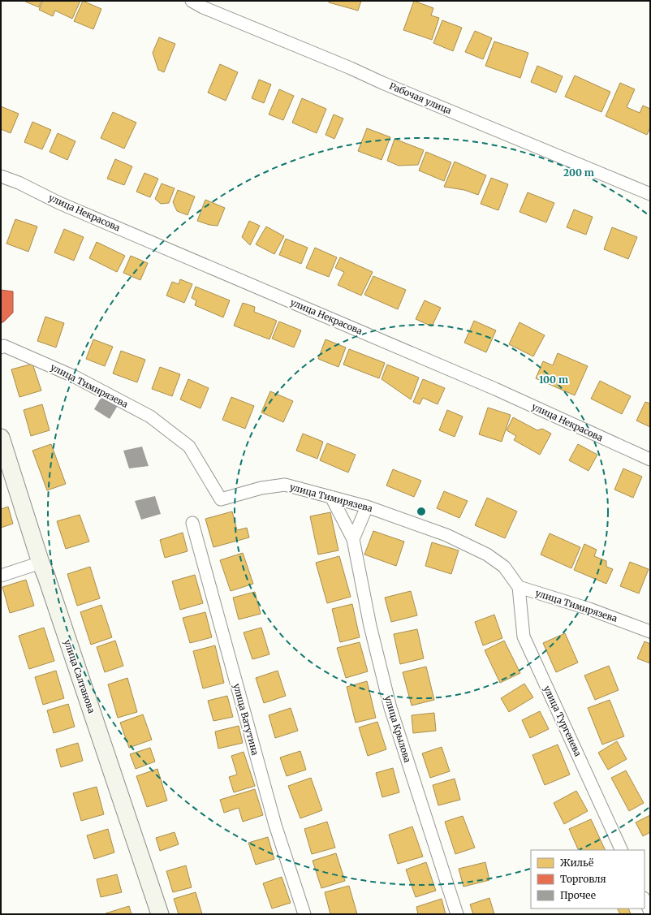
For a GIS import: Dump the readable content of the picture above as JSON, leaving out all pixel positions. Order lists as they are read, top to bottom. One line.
{"streets":{"main road":["улица Салтанова"],"street":["Рабочая улица","улица Некрасова","улица Тимирязева","улица Ватутина","улица Тургенева","улица Крылова"]},"crossings":[["улица Тимирязева","улица Тургенева"],["улица Тимирязева","улица Крылова"]],"legend":["Жильё","Торговля","Прочее"],"rings":["200 m","100 m"]}
